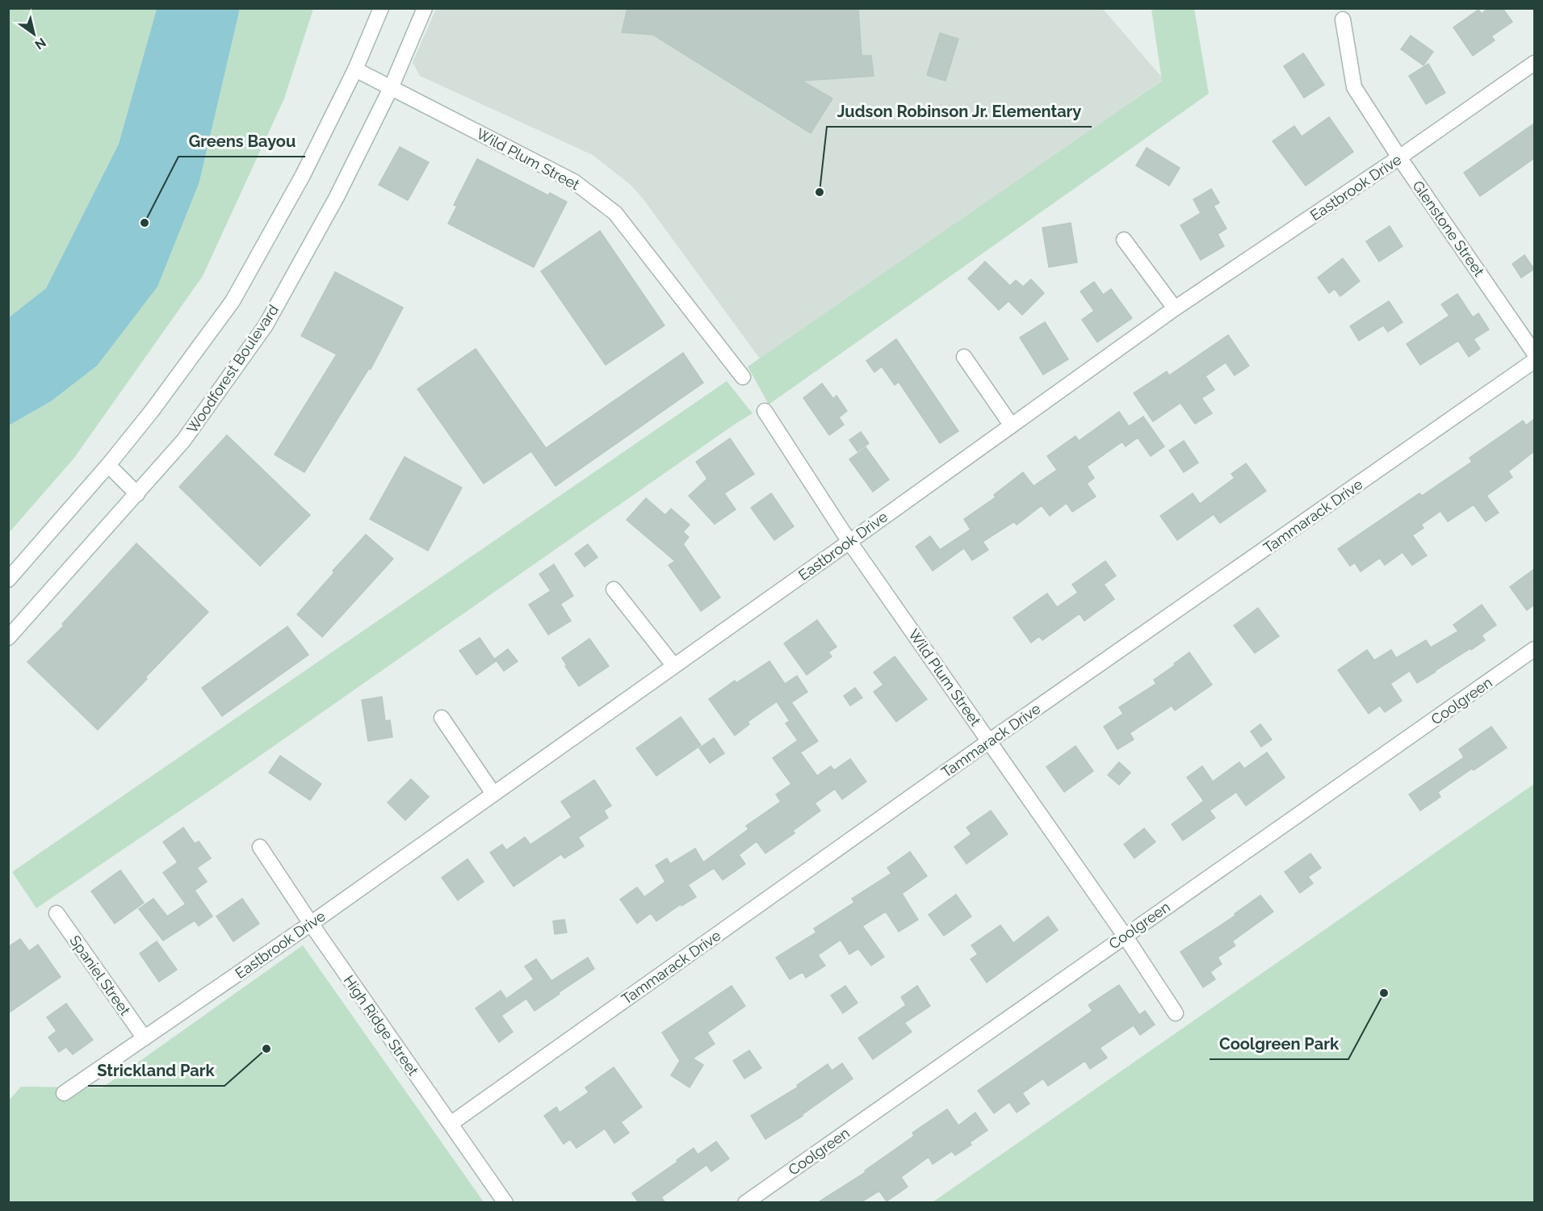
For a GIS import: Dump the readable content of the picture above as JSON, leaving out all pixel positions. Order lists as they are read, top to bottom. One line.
{"streets":{"street":["Wild Plum Street","Eastbrook Drive","Glenstone Street","Woodforest Boulevard","Tammarack Drive","Coolgreen","Spaniel Street","High Ridge Street"]},"crossings":[["Wild Plum Street","Eastbrook Drive"],["Wild Plum Street","Woodforest Boulevard"],["Wild Plum Street","Tammarack Drive"],["Wild Plum Street","Coolgreen"],["Eastbrook Drive","Glenstone Street"],["Eastbrook Drive","Spaniel Street"],["Eastbrook Drive","High Ridge Street"],["Tammarack Drive","High Ridge Street"]],"places":["Judson Robinson Jr. Elementary","Greens Bayou","Coolgreen Park","Strickland Park"],"north":"bottom right"}
